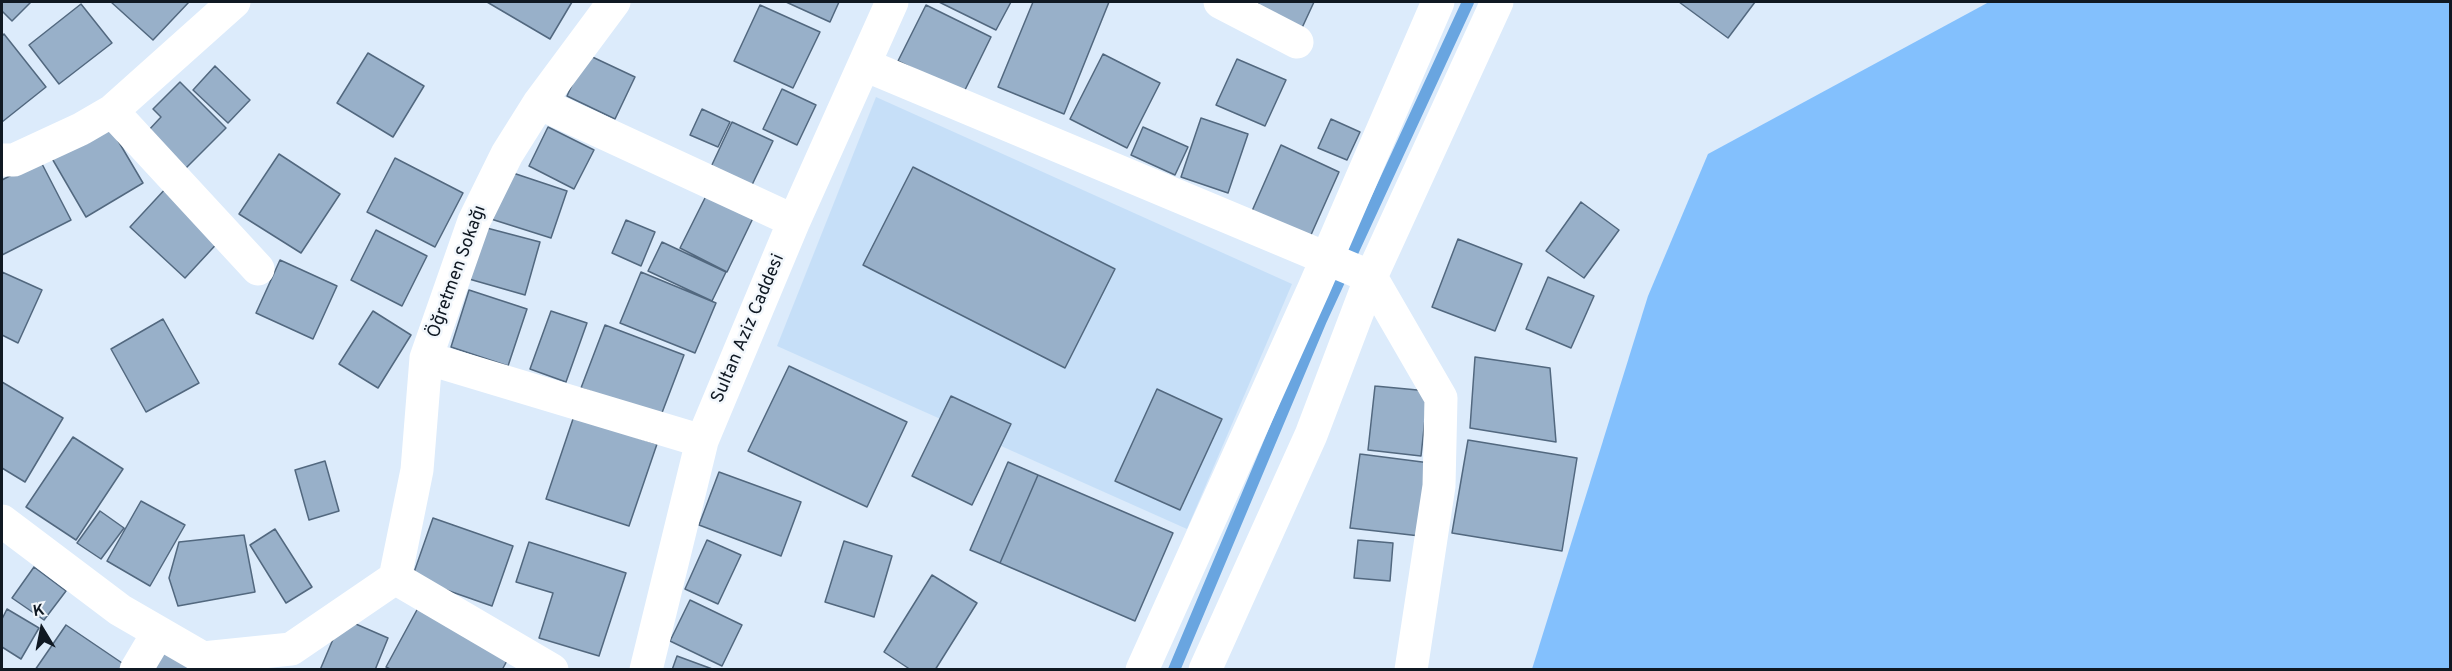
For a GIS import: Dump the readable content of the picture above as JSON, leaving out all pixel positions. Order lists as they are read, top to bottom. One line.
{"streets":{"street":["Öğretmen Sokağı","Sultan Aziz Caddesi"]},"north":"top"}
